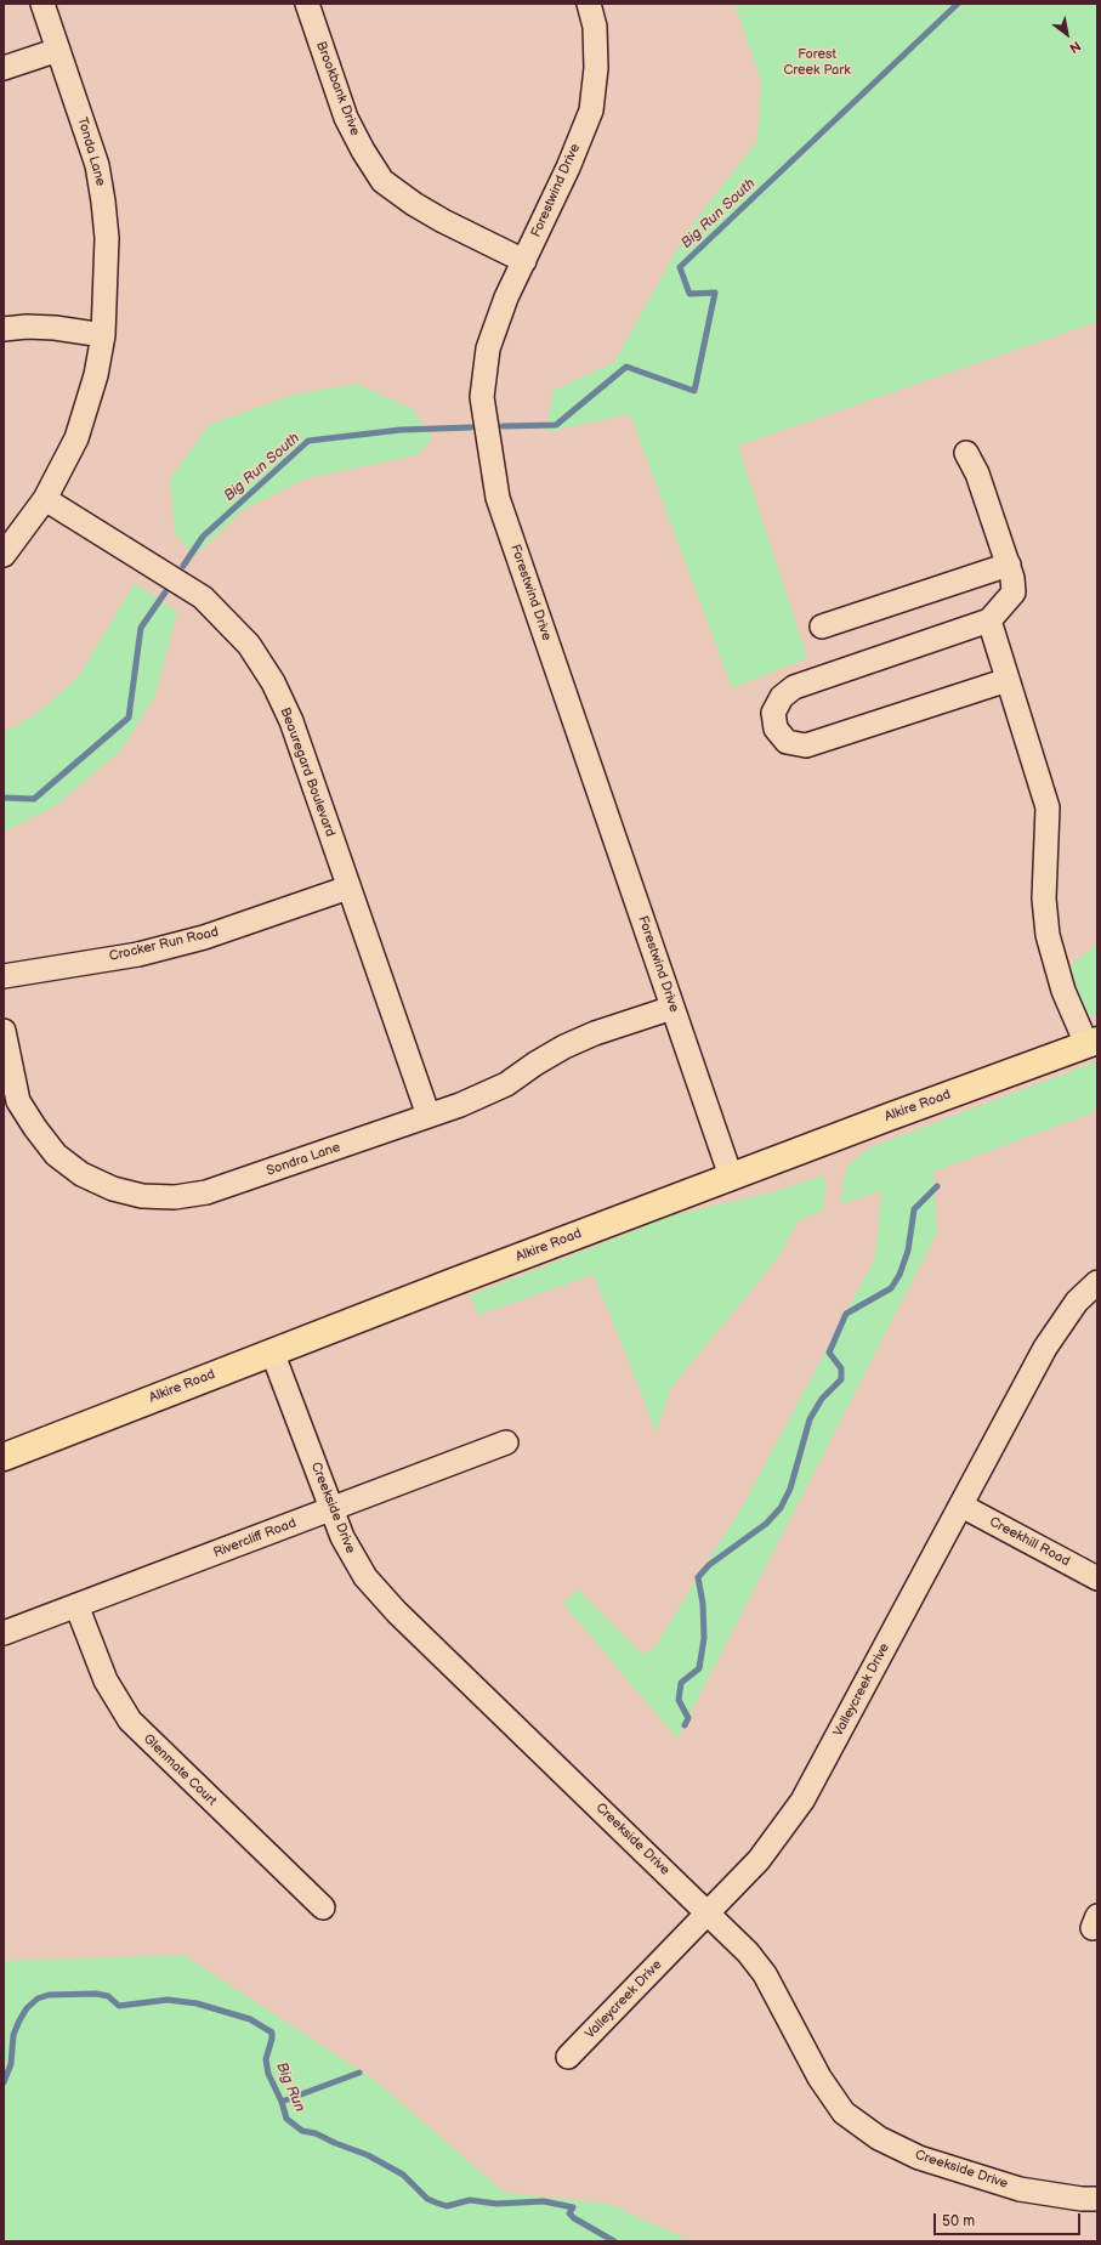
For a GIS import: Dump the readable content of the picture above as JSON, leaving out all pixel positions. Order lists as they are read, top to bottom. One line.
{"streets":{"main road":["Alkire Road"],"street":["Brookbank Drive","Tonda Lane","Forestwind Drive","Beauregard Boulevard","Crocker Run Road","Sondra Lane","Creekside Drive","Rivercliff Road","Creekhill Road","Valleycreek Drive","Glenmate Court"]},"crossings":[["Brookbank Drive","Forestwind Drive"],["Tonda Lane","Beauregard Boulevard"],["Forestwind Drive","Alkire Road"],["Forestwind Drive","Sondra Lane"],["Beauregard Boulevard","Crocker Run Road"],["Beauregard Boulevard","Sondra Lane"],["Alkire Road","Creekside Drive"],["Creekside Drive","Rivercliff Road"],["Creekside Drive","Valleycreek Drive"],["Rivercliff Road","Glenmate Court"],["Creekhill Road","Valleycreek Drive"]],"water":["Big Run South","Big Run"],"parks":["Forest Creek Park"],"scale_bar":"50 m","north":"bottom right"}
